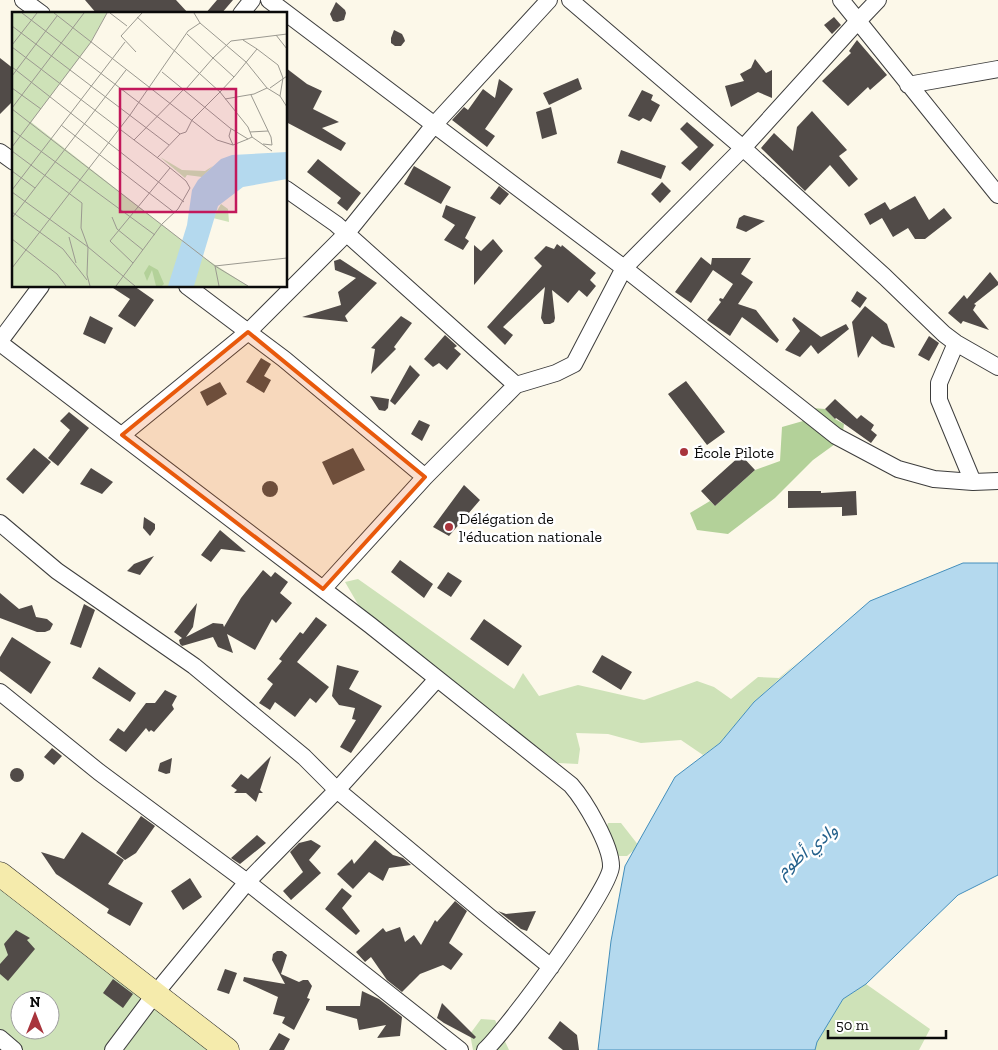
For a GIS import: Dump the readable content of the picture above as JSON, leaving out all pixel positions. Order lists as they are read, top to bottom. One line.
{"water":["وادي أظوم"],"places":["École Pilote","Délégation de l'éducation nationale"],"scale_bar":"50 m","north":"top"}
